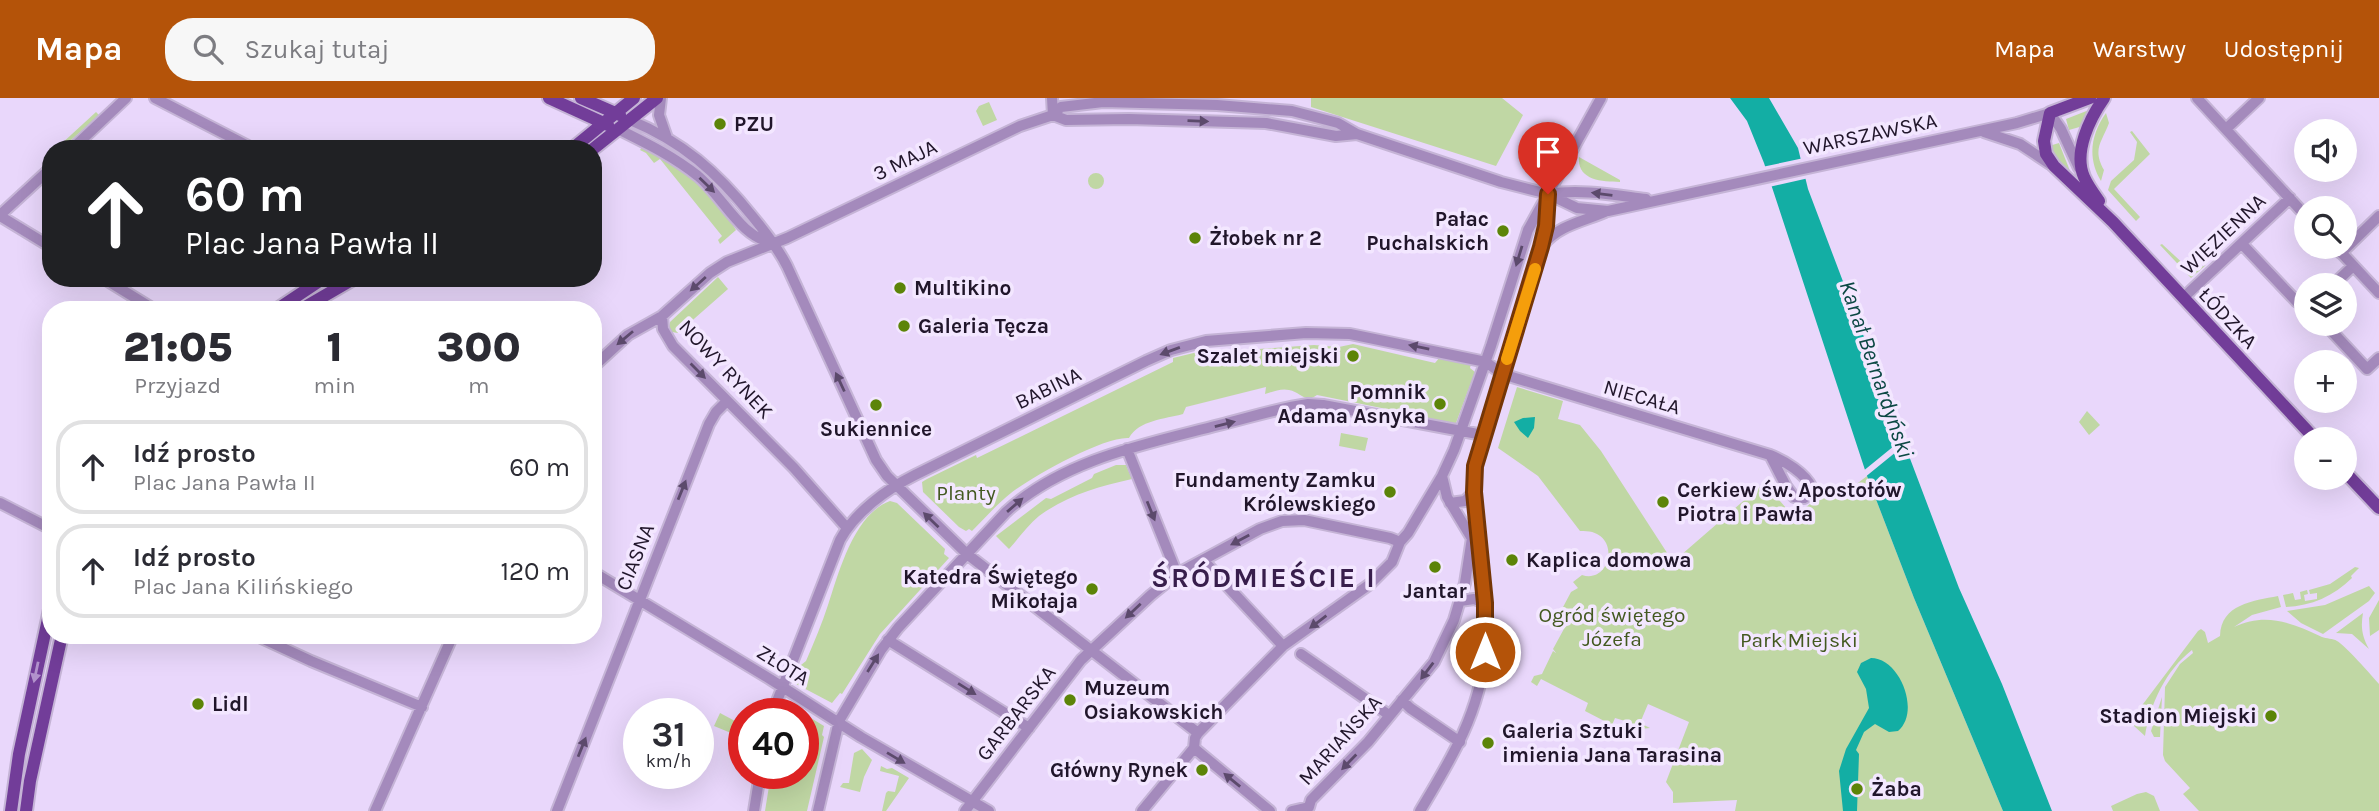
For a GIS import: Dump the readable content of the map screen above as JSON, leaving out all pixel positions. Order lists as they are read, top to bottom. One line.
{"streets":{"main road":["WARSZAWSKA","ŁÓDZKA"],"street":["3 MAJA","WIĘZIENNA","NOWY RYNEK","BABINA","NIECAŁA","CIASNA","ZŁOTA","GARBARSKA","MARIAŃSKA"]},"crossings":[["WARSZAWSKA","3 MAJA"],["3 MAJA","NOWY RYNEK"],["WIĘZIENNA","ŁÓDZKA"],["NOWY RYNEK","BABINA"],["NOWY RYNEK","CIASNA"],["BABINA","ZŁOTA"],["CIASNA","ZŁOTA"],["ZŁOTA","GARBARSKA"]],"one_way":["CIASNA","GARBARSKA"],"districts":["ŚRÓDMIEŚCIE I"],"water":["Kanał Bernardyński"],"parks":["Planty","Ogród świętego Józefa","Park Miejski"],"places":["PZU","Pałac Puchalskich","Żłobek nr 2","Multikino","Galeria Tęcza","Szalet miejski","Pomnik Adama Asnyka","Sukiennice","Fundamenty Zamku Królewskiego","Cerkiew św. Apostołów Piotra i Pawła","Kaplica domowa","Jantar","Katedra Świętego Mikołaja","Muzeum Osiakowskich","Lidl","Stadion Miejski","Galeria Sztuki imienia Jana Tarasina","Główny Rynek","Żaba"],"page":{"header":"Mapa","search":"Szukaj tutaj","nav":["Mapa","Warstwy","Udostępnij"],"map_buttons":["+","−"],"turn":["60 m","Plac Jana Pawła II"],"eta":["21:05","Przyjazd","1","min","300","m"],"list":[{"name":"Idź prosto","note":"Plac Jana Pawła II","value":"60 m"},{"name":"Idź prosto","note":"Plac Jana Kilińskiego","value":"120 m"}],"speed":"31 km/h","limit":"40"}}
